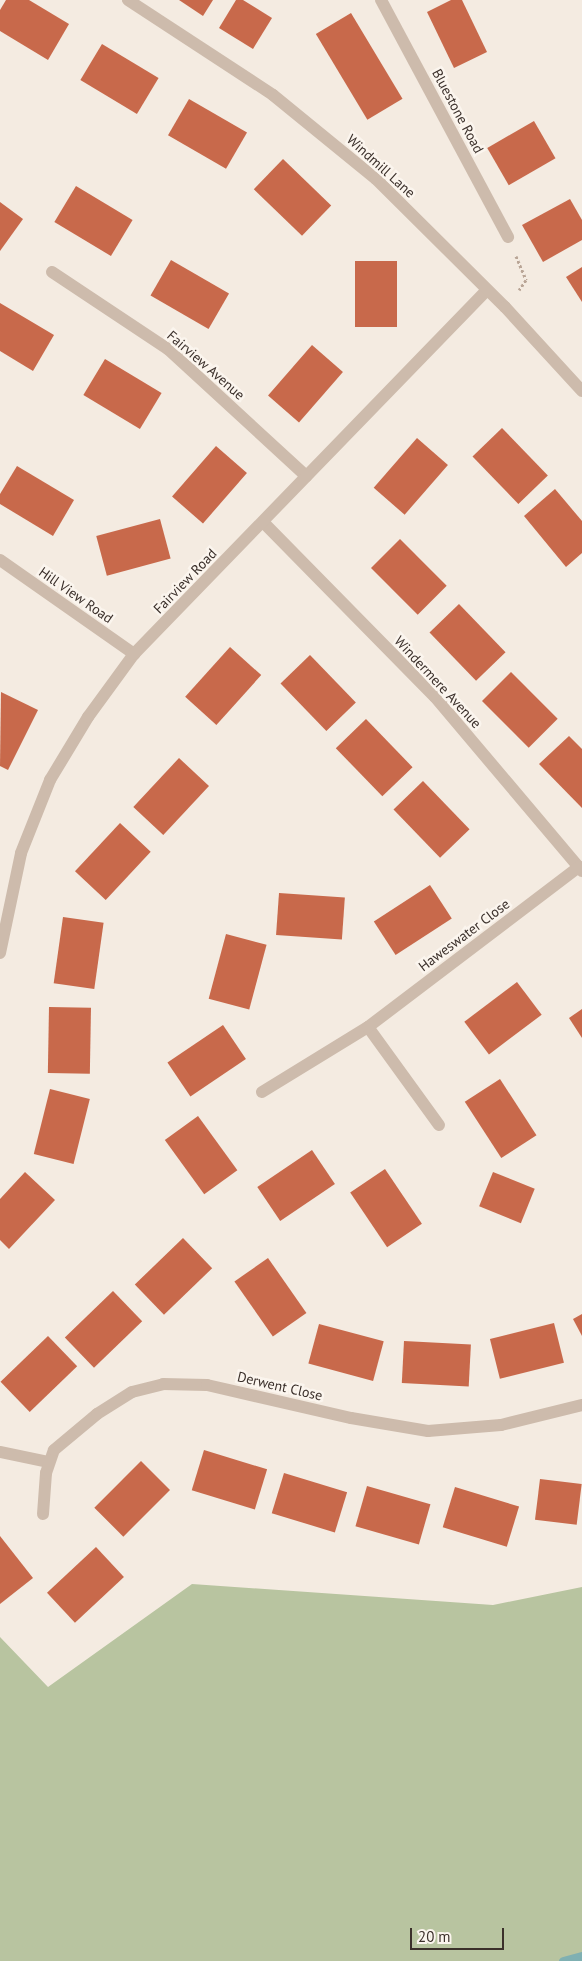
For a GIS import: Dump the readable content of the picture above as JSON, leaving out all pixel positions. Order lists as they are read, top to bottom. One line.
{"streets":{"street":["Bluestone Road","Windmill Lane","Fairview Avenue","Fairview Road","Hill View Road","Windermere Avenue","Haweswater Close","Derwent Close"]},"crossings":[["Windmill Lane","Fairview Road"],["Fairview Avenue","Fairview Road"],["Fairview Road","Hill View Road"],["Fairview Road","Windermere Avenue"],["Windermere Avenue","Haweswater Close"]],"scale_bar":"20 m"}
